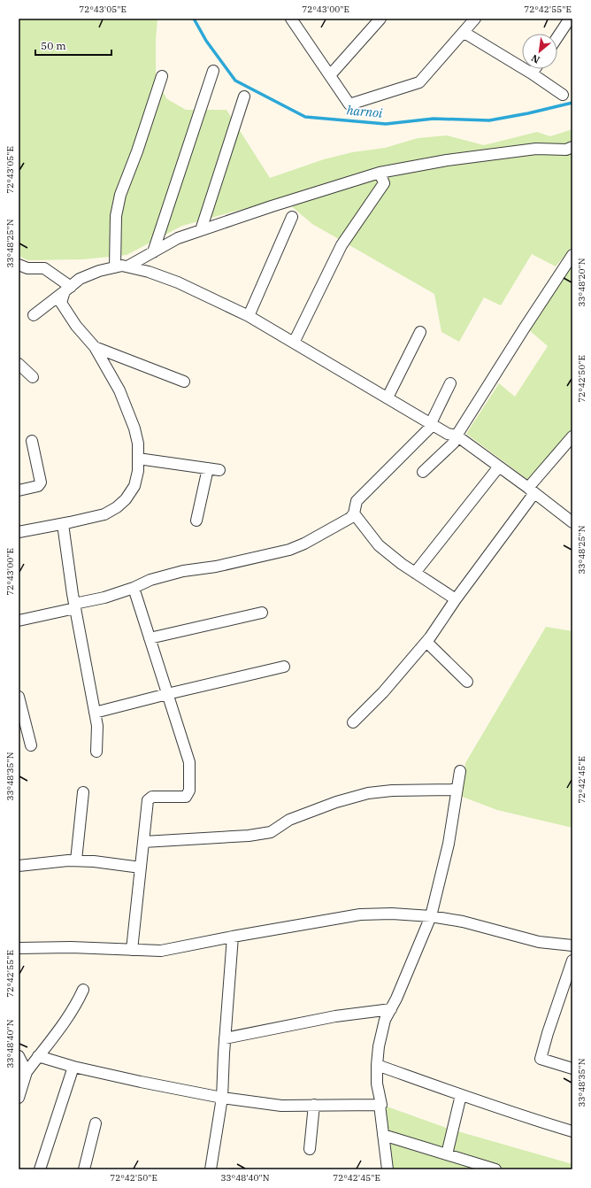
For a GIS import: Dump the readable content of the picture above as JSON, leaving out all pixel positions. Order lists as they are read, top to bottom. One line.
{"water":["harnoi"],"scale_bar":"50 m","north":"bottom left","coordinates":["72°43'05\"E","72°43'00\"E","72°42'55\"E","33°48'25\"N","33°48'20\"N","72°42'50\"E","33°48'35\"N","72°42'45\"E","33°48'40\"N"]}
